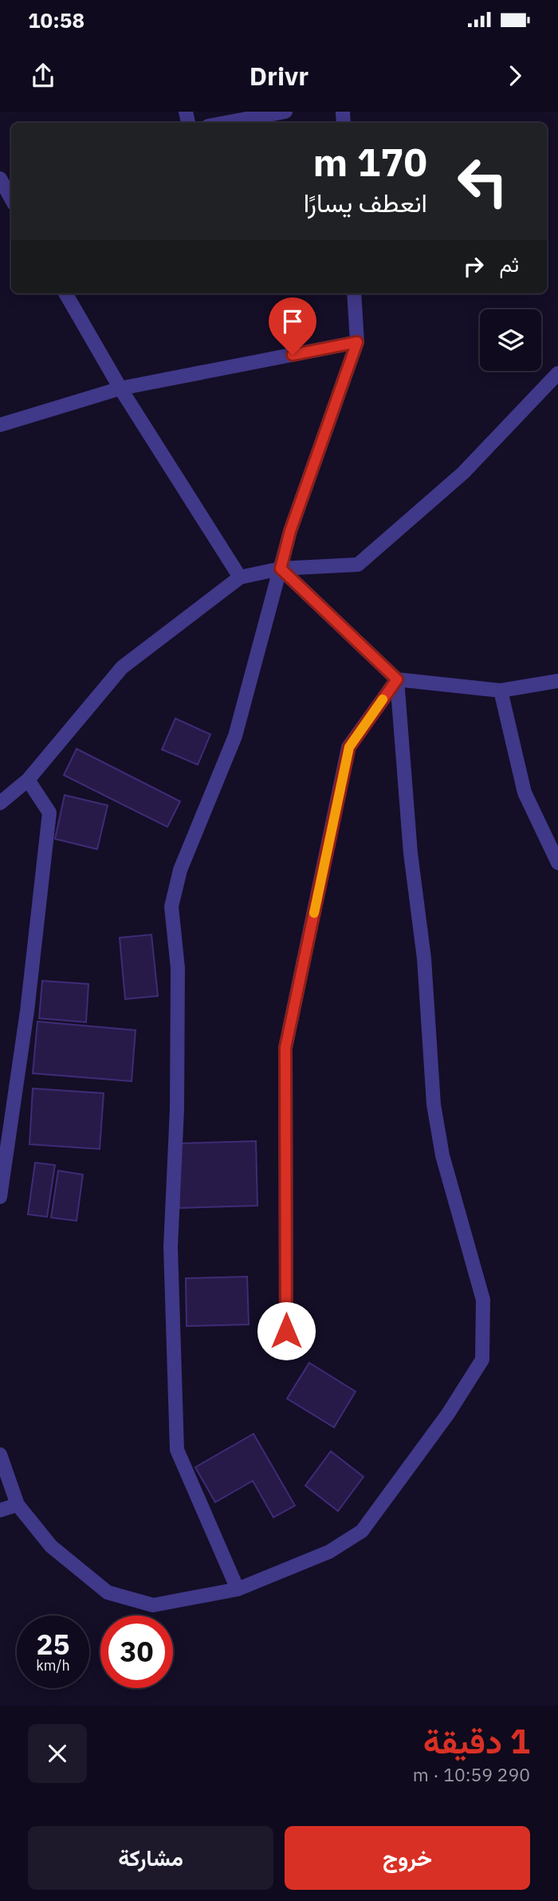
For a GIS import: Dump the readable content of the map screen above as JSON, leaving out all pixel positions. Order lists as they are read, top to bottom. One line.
{"page":{"status":"10:58","header":"Drivr","turn":["170 m","انعطف يسارًا"],"then":"ثم","speed":"25 km/h","limit":"30","heading":["1 دقيقة","290 m · 10:59"],"buttons":["خروج","مشاركة"]}}
